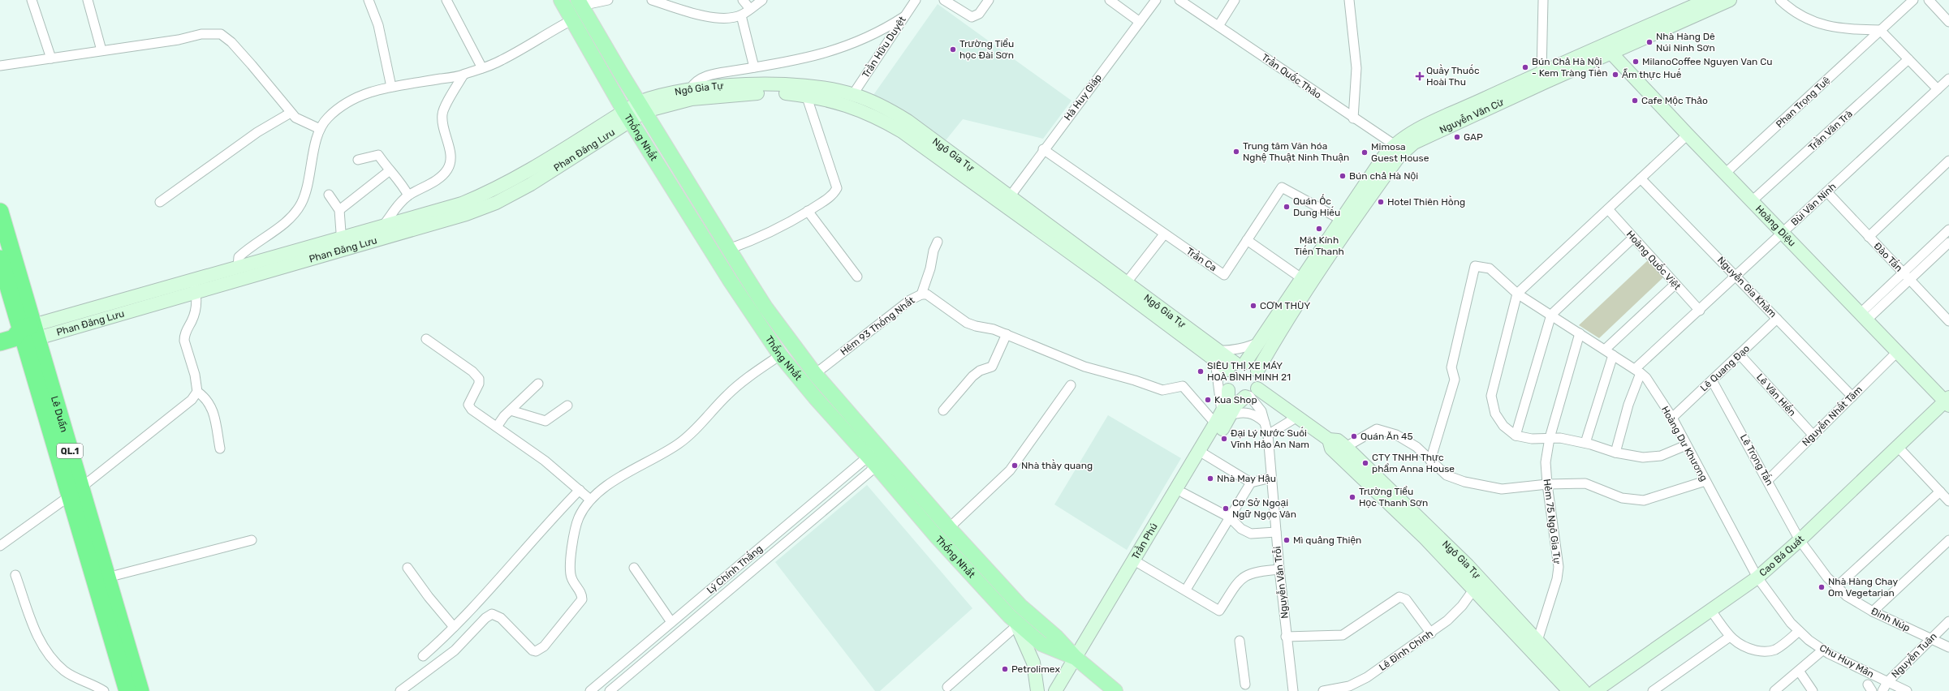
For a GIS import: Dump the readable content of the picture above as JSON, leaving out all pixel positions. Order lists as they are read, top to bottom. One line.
{"streets":{"highway":["Lê Duẩn","QL.1"],"main road":["Ngô Gia Tự","Nguyễn Văn Cừ","Thống Nhất","Phan Đăng Lưu","Hoàng Diệu","Trần Phú","Cao Bá Quát"],"street":["Trần Hữu Duyệt","Trần Quốc Thảo","Hà Huy Giáp","Phan Trọng Tuệ","Trần Văn Trà","Bùi Văn Ninh","Đào Tấn","Trần Ca","Hoàng Quốc Việt","Nguyễn Gia Khảm","Hẻm 93 Thống Nhất","Lê Quang Đạo","Lê Văn Hiến","Nguyễn Nhất Tâm","Hoàng Dư Khương","Lê Trọng Tấn","Hẻm 75 Ngô Gia Tự","Lý Chính Thắng","Nguyễn Văn Trỗi","Đinh Núp","Lê Đình Chinh","Nguyễn Tuân","Chu Huy Mân"]},"crossings":[["Trần Hữu Duyệt","Ngô Gia Tự"],["Trần Quốc Thảo","Nguyễn Văn Cừ"],["Ngô Gia Tự","Hà Huy Giáp"],["Ngô Gia Tự","Nguyễn Văn Cừ"],["Ngô Gia Tự","Thống Nhất"],["Ngô Gia Tự","Phan Đăng Lưu"],["Ngô Gia Tự","Hẻm 75 Ngô Gia Tự"],["Ngô Gia Tự","Trần Phú"],["Ngô Gia Tự","Nguyễn Văn Trỗi"],["Ngô Gia Tự","Lê Đình Chinh"],["Hà Huy Giáp","Trần Ca"],["Phan Trọng Tuệ","Hoàng Diệu"],["Nguyễn Văn Cừ","Hoàng Diệu"],["Nguyễn Văn Cừ","Trần Ca"],["Nguyễn Văn Cừ","Trần Phú"],["Nguyễn Văn Cừ","Nguyễn Văn Trỗi"],["Trần Văn Trà","Hoàng Diệu"],["Thống Nhất","Phan Đăng Lưu"],["Thống Nhất","Hẻm 93 Thống Nhất"],["Thống Nhất","Trần Phú"],["Thống Nhất","Lý Chính Thắng"],["Phan Đăng Lưu","Lê Duẩn"],["Bùi Văn Ninh","Hoàng Diệu"],["Bùi Văn Ninh","Đào Tấn"],["Bùi Văn Ninh","Hoàng Quốc Việt"],["Bùi Văn Ninh","Nguyễn Gia Khảm"],["Bùi Văn Ninh","Hoàng Dư Khương"],["Hoàng Diệu","Nguyễn Nhất Tâm"],["Hoàng Diệu","Cao Bá Quát"],["Nguyễn Gia Khảm","Lê Quang Đạo"],["Nguyễn Gia Khảm","Nguyễn Nhất Tâm"],["Hẻm 93 Thống Nhất","Trần Phú"],["Lê Quang Đạo","Lê Văn Hiến"],["Lê Quang Đạo","Hoàng Dư Khương"],["Lê Quang Đạo","Lê Trọng Tấn"],["Lê Văn Hiến","Nguyễn Nhất Tâm"],["Nguyễn Nhất Tâm","Lê Trọng Tấn"],["Hoàng Dư Khương","Hẻm 75 Ngô Gia Tự"],["Hoàng Dư Khương","Cao Bá Quát"],["Hoàng Dư Khương","Chu Huy Mân"],["Lê Trọng Tấn","Cao Bá Quát"],["Lê Trọng Tấn","Đinh Núp"],["Trần Phú","Nguyễn Văn Trỗi"],["Cao Bá Quát","Đinh Núp"],["Cao Bá Quát","Chu Huy Mân"],["Đinh Núp","Nguyễn Tuân"],["Nguyễn Tuân","Chu Huy Mân"]],"places":{"other":["Nhà Hàng Dê Núi Ninh Sơn","Trường Tiểu học Đài Sơn","MilanoCoffee Nguyen Van Cu","Bún Chả Hà Nội - Kem Tràng Tiền","Ẩm thực Huế","Cafe Mộc Thảo","GAP","Trung tâm Văn hóa Nghệ Thuật Ninh Thuận","Mimosa Guest House","Bún chả Hà Nội","Hotel Thiên Hồng","Quán Ốc Dung Hiếu","Măt Kính Tiến Thanh","CƠM THÙY","SIÊU THỊ XE MÁY HOÀ BÌNH MINH 21","Kua Shop","Quán Ăn 45","Đại Lý Nước Suối Vĩnh Hảo An Nam","CTY TNHH Thực phẩm Anna House","Nhà thầy quang","Nhà May Hậu","Trường Tiểu Học Thanh Sơn","Cơ Sở Ngoại Ngữ Ngọc Vân","Mì quảng Thiện","Nhà Hàng Chay Om Vegetarian","Petrolimex"],"health":["Quầy Thuốc Hoài Thu"]}}
